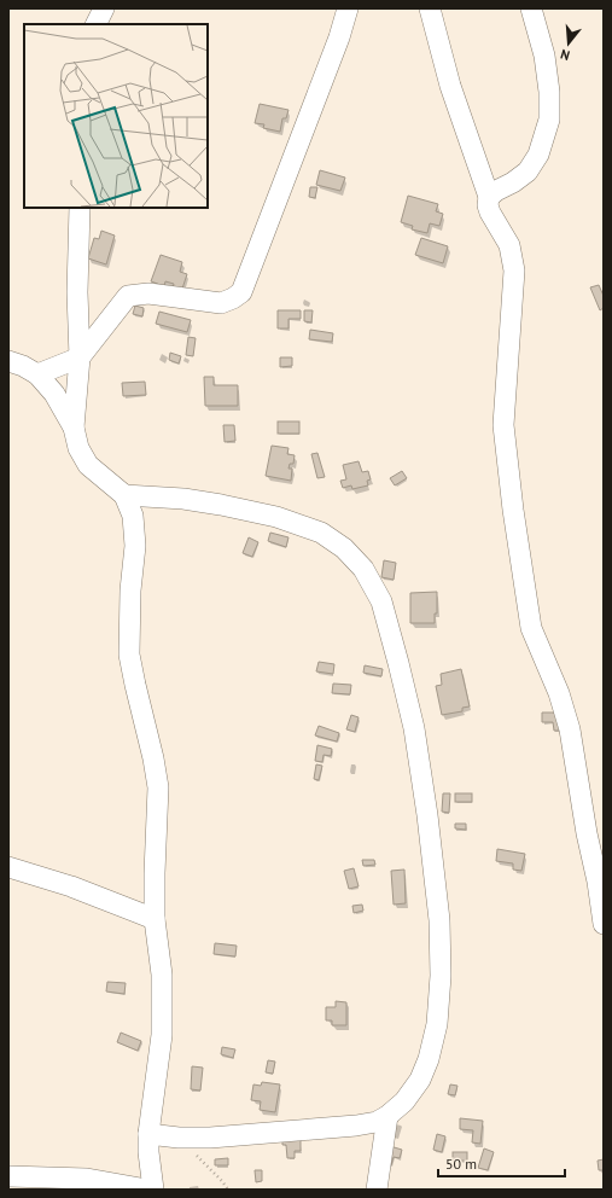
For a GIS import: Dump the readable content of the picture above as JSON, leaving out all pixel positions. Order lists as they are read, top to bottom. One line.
{"scale_bar":"50 m","north":"bottom"}
